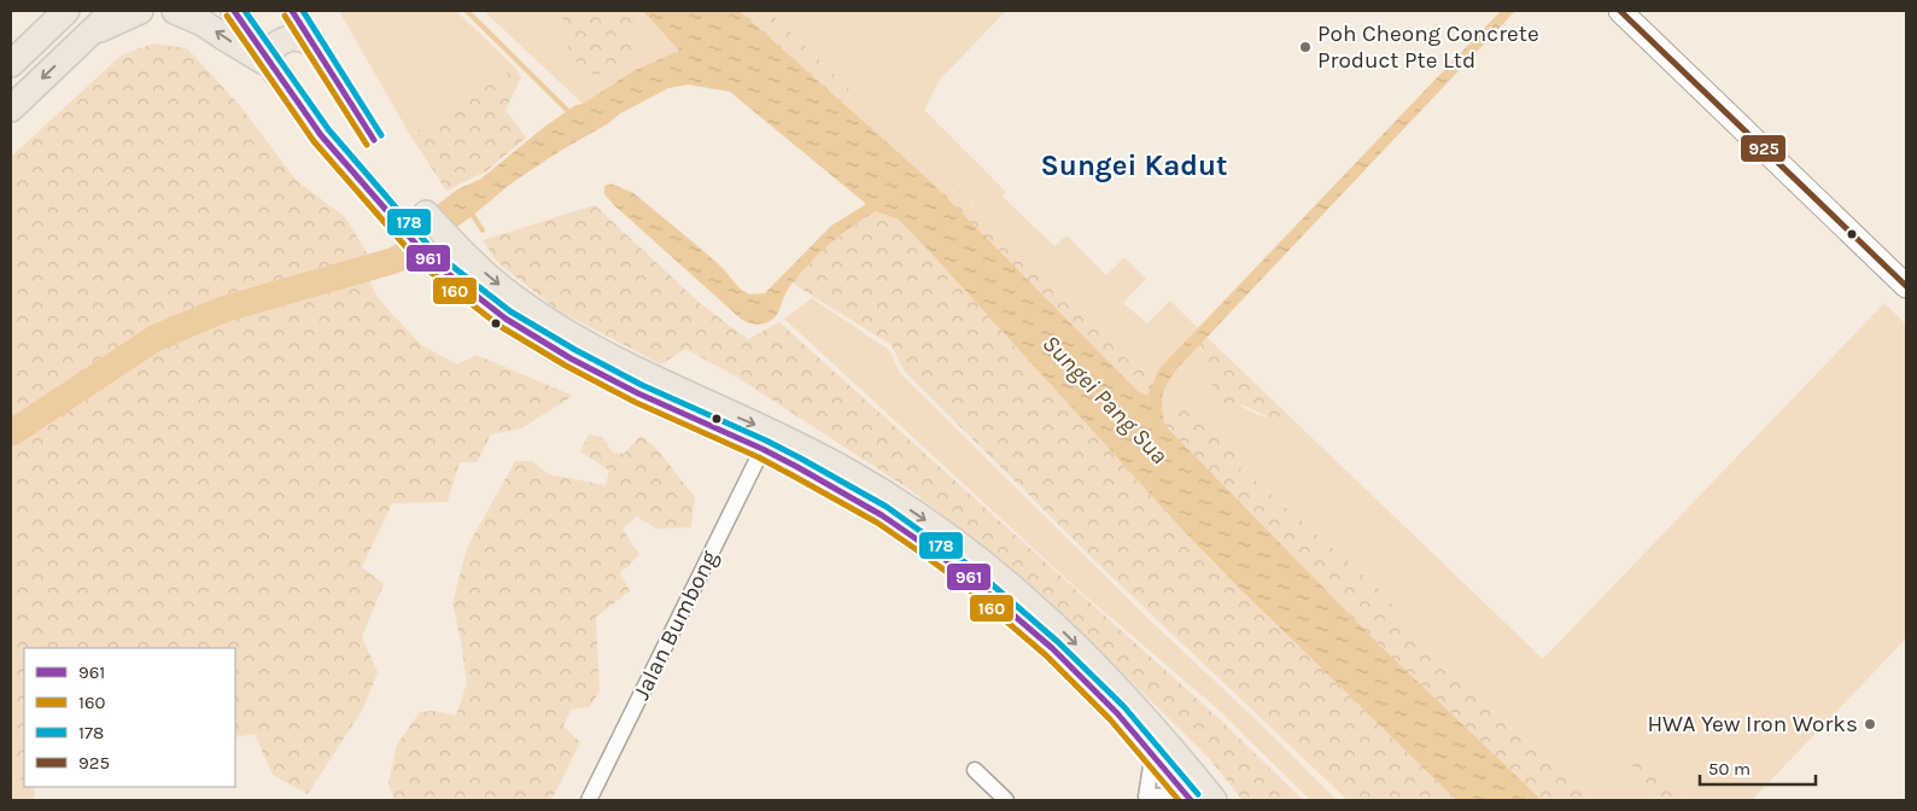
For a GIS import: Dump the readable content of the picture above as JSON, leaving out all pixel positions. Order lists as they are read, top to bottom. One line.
{"streets":{"street":["Jalan Bumbong"]},"districts":["Sungei Kadut"],"water":["Sungei Pang Sua"],"places":["Poh Cheong Concrete Product Pte Ltd","HWA Yew Iron Works"],"lines":["transit line 961","transit line 178","transit line 925","transit line 160"],"legend":["961","160","178","925"],"scale_bar":"50 m"}
